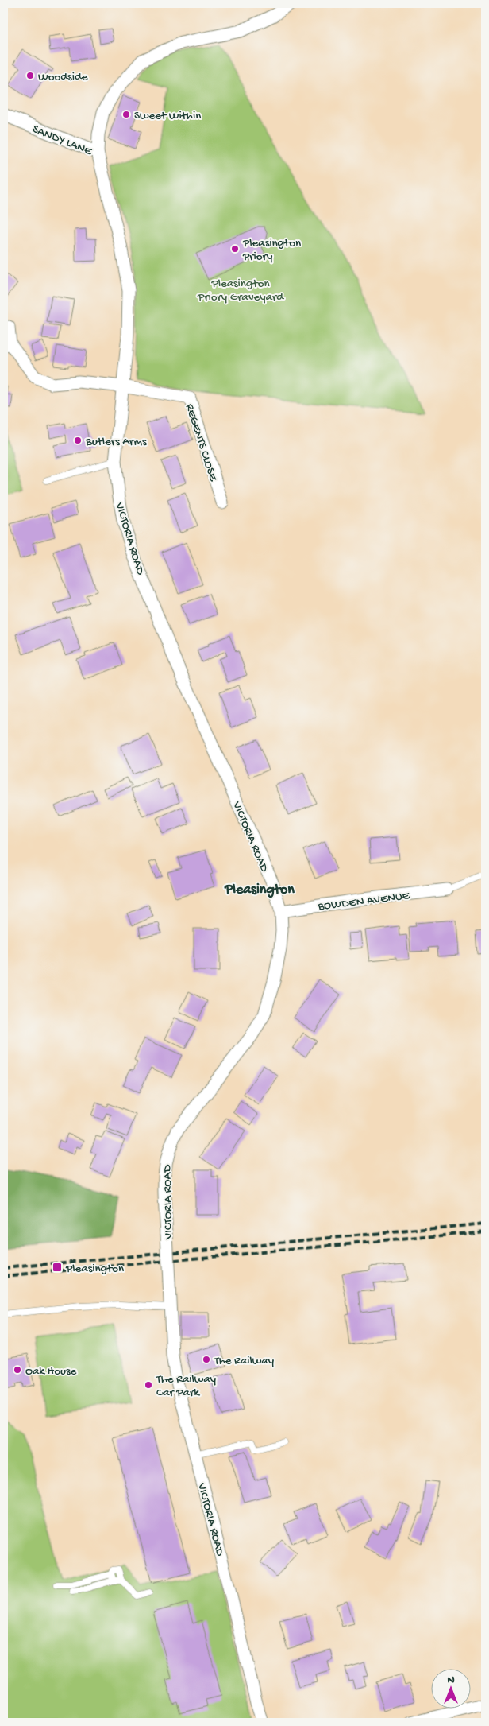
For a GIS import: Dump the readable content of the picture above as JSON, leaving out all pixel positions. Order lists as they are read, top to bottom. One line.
{"streets":{"street":["SANDY LANE","REGENTS CLOSE","VICTORIA ROAD","BOWDEN AVENUE"]},"crossings":[["SANDY LANE","VICTORIA ROAD"],["REGENTS CLOSE","VICTORIA ROAD"],["VICTORIA ROAD","BOWDEN AVENUE"]],"districts":["Pleasington"],"parks":["Pleasington Priory Graveyard"],"places":{"other":["Woodside","Sweet Within","Pleasington Priory","Butlers Arms","The Railway","Oak House","The Railway Car Park"],"transit":["Pleasington"]},"north":"top"}
